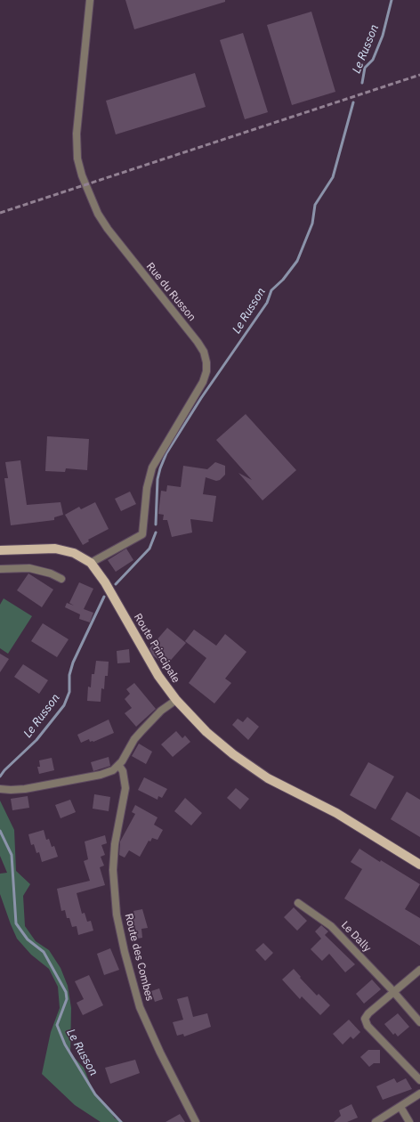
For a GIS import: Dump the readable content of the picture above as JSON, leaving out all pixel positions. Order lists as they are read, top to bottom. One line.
{"streets":{"main road":["Route Principale"],"street":["Rue du Russon","Le Dally","Route des Combes"]},"crossings":[["Rue du Russon","Route Principale"]],"water":["Le Russon"]}
